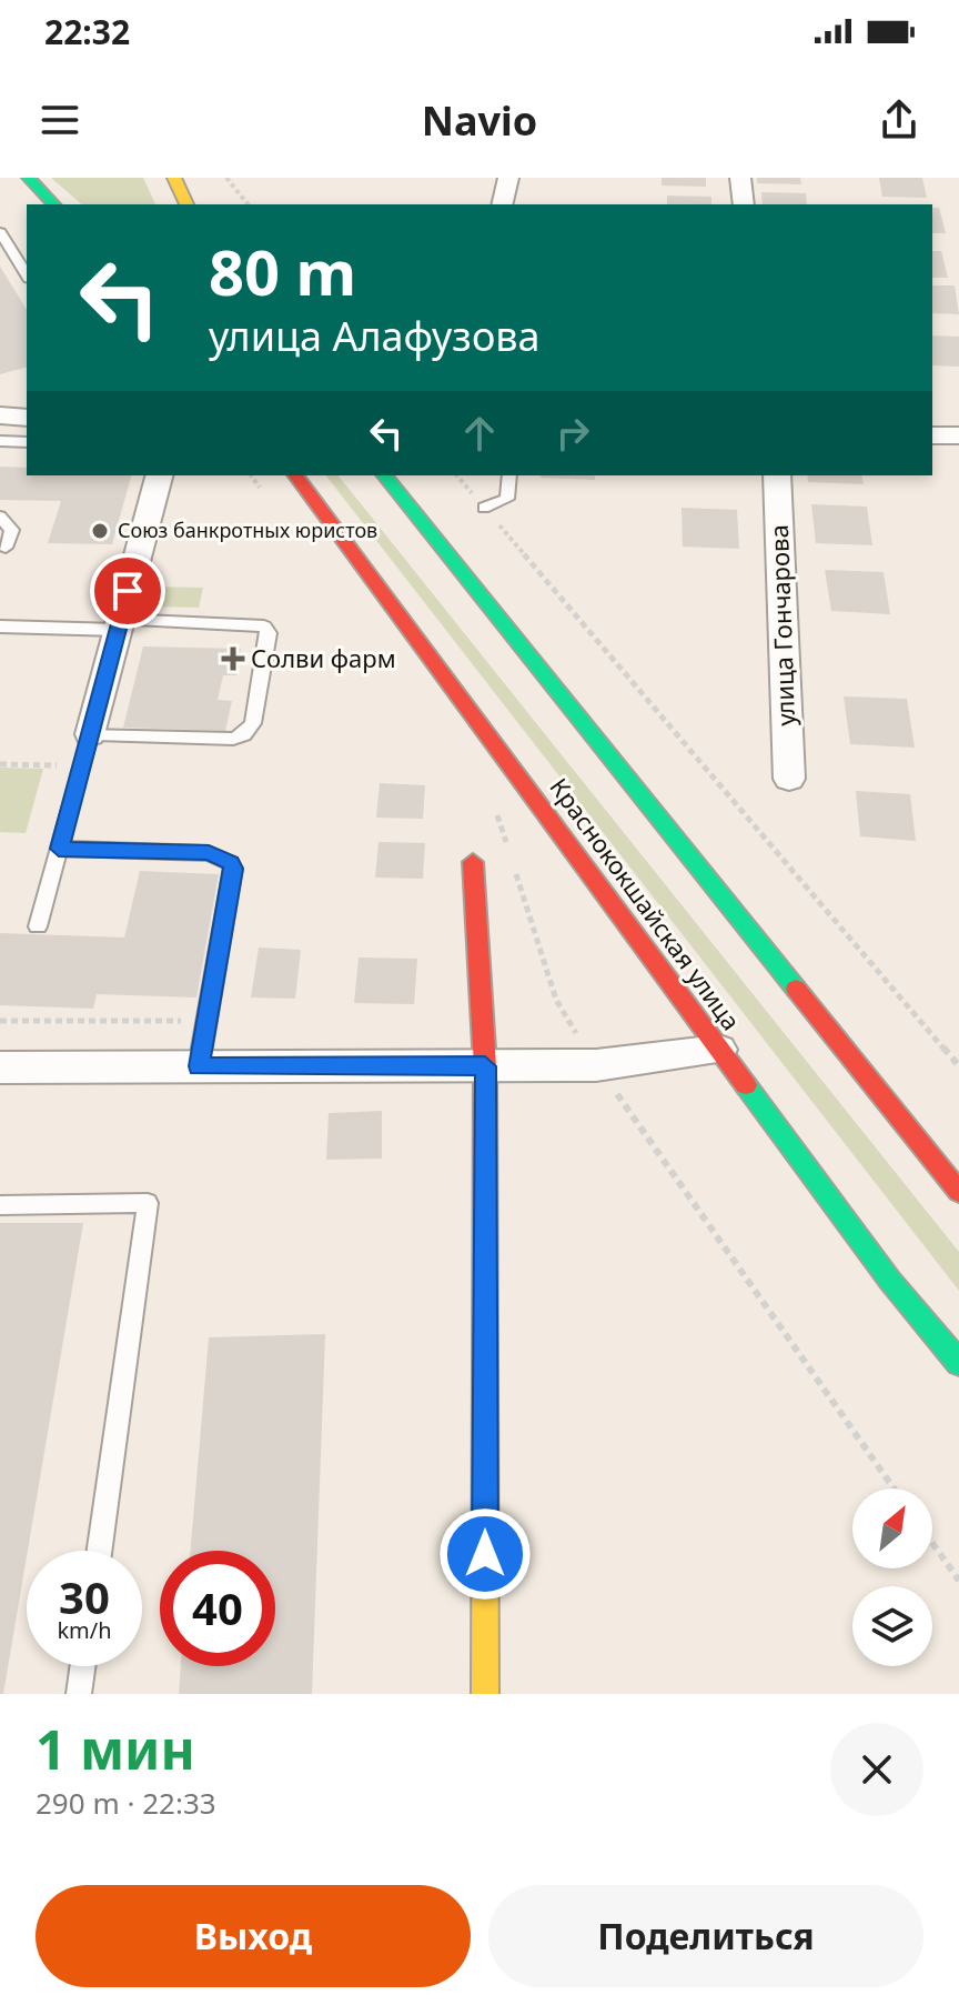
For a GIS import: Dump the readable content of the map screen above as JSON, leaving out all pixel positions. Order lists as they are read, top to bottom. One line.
{"streets":{"main road":["Краснококшайская улица"],"street":["улица Гончарова"]},"places":{"other":["Союз банкротных юристов"],"health":["Солви фарм"]},"north":"top right","page":{"status":"22:32","header":"Navio","turn":["80 m","улица Алафузова"],"speed":"30 km/h","limit":"40","heading":["1 мин","290 m · 22:33"],"buttons":["Выход","Поделиться"]}}
